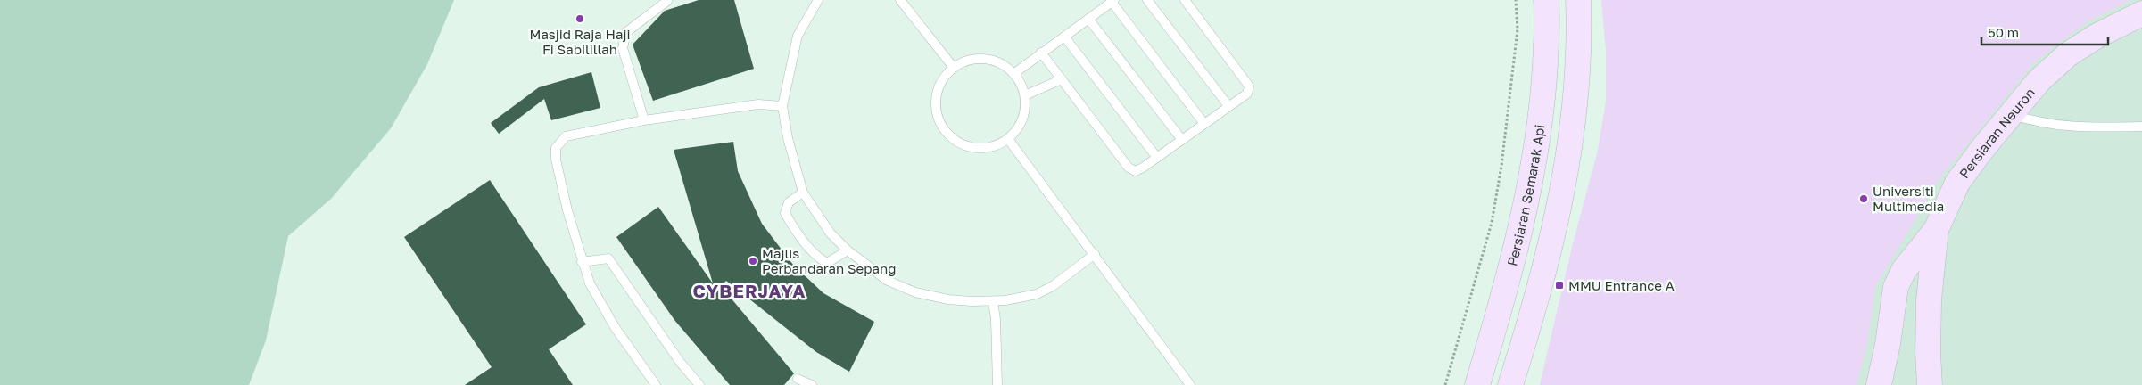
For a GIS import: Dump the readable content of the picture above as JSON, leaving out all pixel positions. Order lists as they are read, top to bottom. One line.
{"streets":{"main road":["Persiaran Neuron","Persiaran Semarak Api"]},"districts":["CYBERJAYA"],"places":{"other":["Masjid Raja Haji Fi Sabilillah","Universiti Multimedia","Majlis Perbandaran Sepang"],"transit":["MMU Entrance A"]},"scale_bar":"50 m"}
